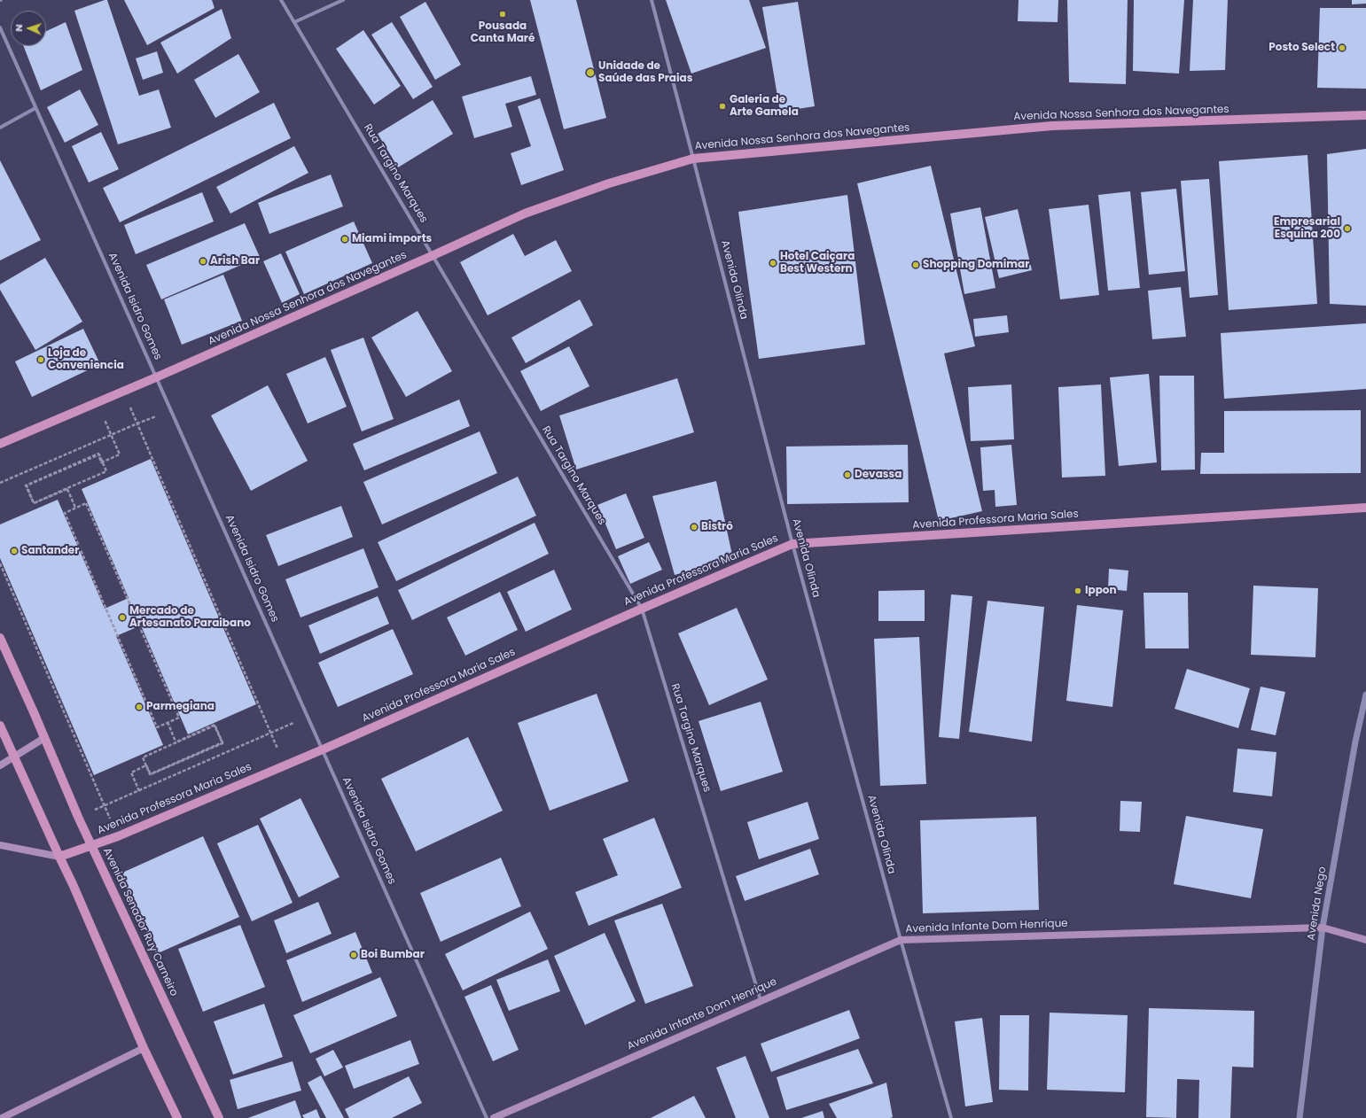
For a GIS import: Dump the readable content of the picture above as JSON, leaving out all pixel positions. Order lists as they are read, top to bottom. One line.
{"streets":{"main road":["Avenida Nossa Senhora dos Navegantes","Avenida Professora Maria Sales","Avenida Senador Ruy Carneiro","Avenida Infante Dom Henrique"],"street":["Rua Targino Marques","Avenida Olinda","Avenida Isidro Gomes","Avenida Nego"]},"crossings":[["Avenida Nossa Senhora dos Navegantes","Rua Targino Marques"],["Avenida Nossa Senhora dos Navegantes","Avenida Olinda"],["Avenida Nossa Senhora dos Navegantes","Avenida Isidro Gomes"],["Rua Targino Marques","Avenida Professora Maria Sales"],["Rua Targino Marques","Avenida Infante Dom Henrique"],["Avenida Olinda","Avenida Professora Maria Sales"],["Avenida Olinda","Avenida Infante Dom Henrique"],["Avenida Isidro Gomes","Avenida Professora Maria Sales"],["Avenida Professora Maria Sales","Avenida Senador Ruy Carneiro"],["Avenida Nego","Avenida Infante Dom Henrique"]],"places":["Pousada Canta Maré","Posto Select","Unidade de Saúde das Praias","Galeria de Arte Gamela","Empresarial Esquina 200","Miami imports","Arish Bar","Hotel Caiçara Best Western","Shopping Domimar","Loja de Conveniencia","Devassa","Bistrô","Santander","Ippon","Mercado de Artesanato Paraibano","Parmegiana","Boi Bumbar"],"north":"left"}
